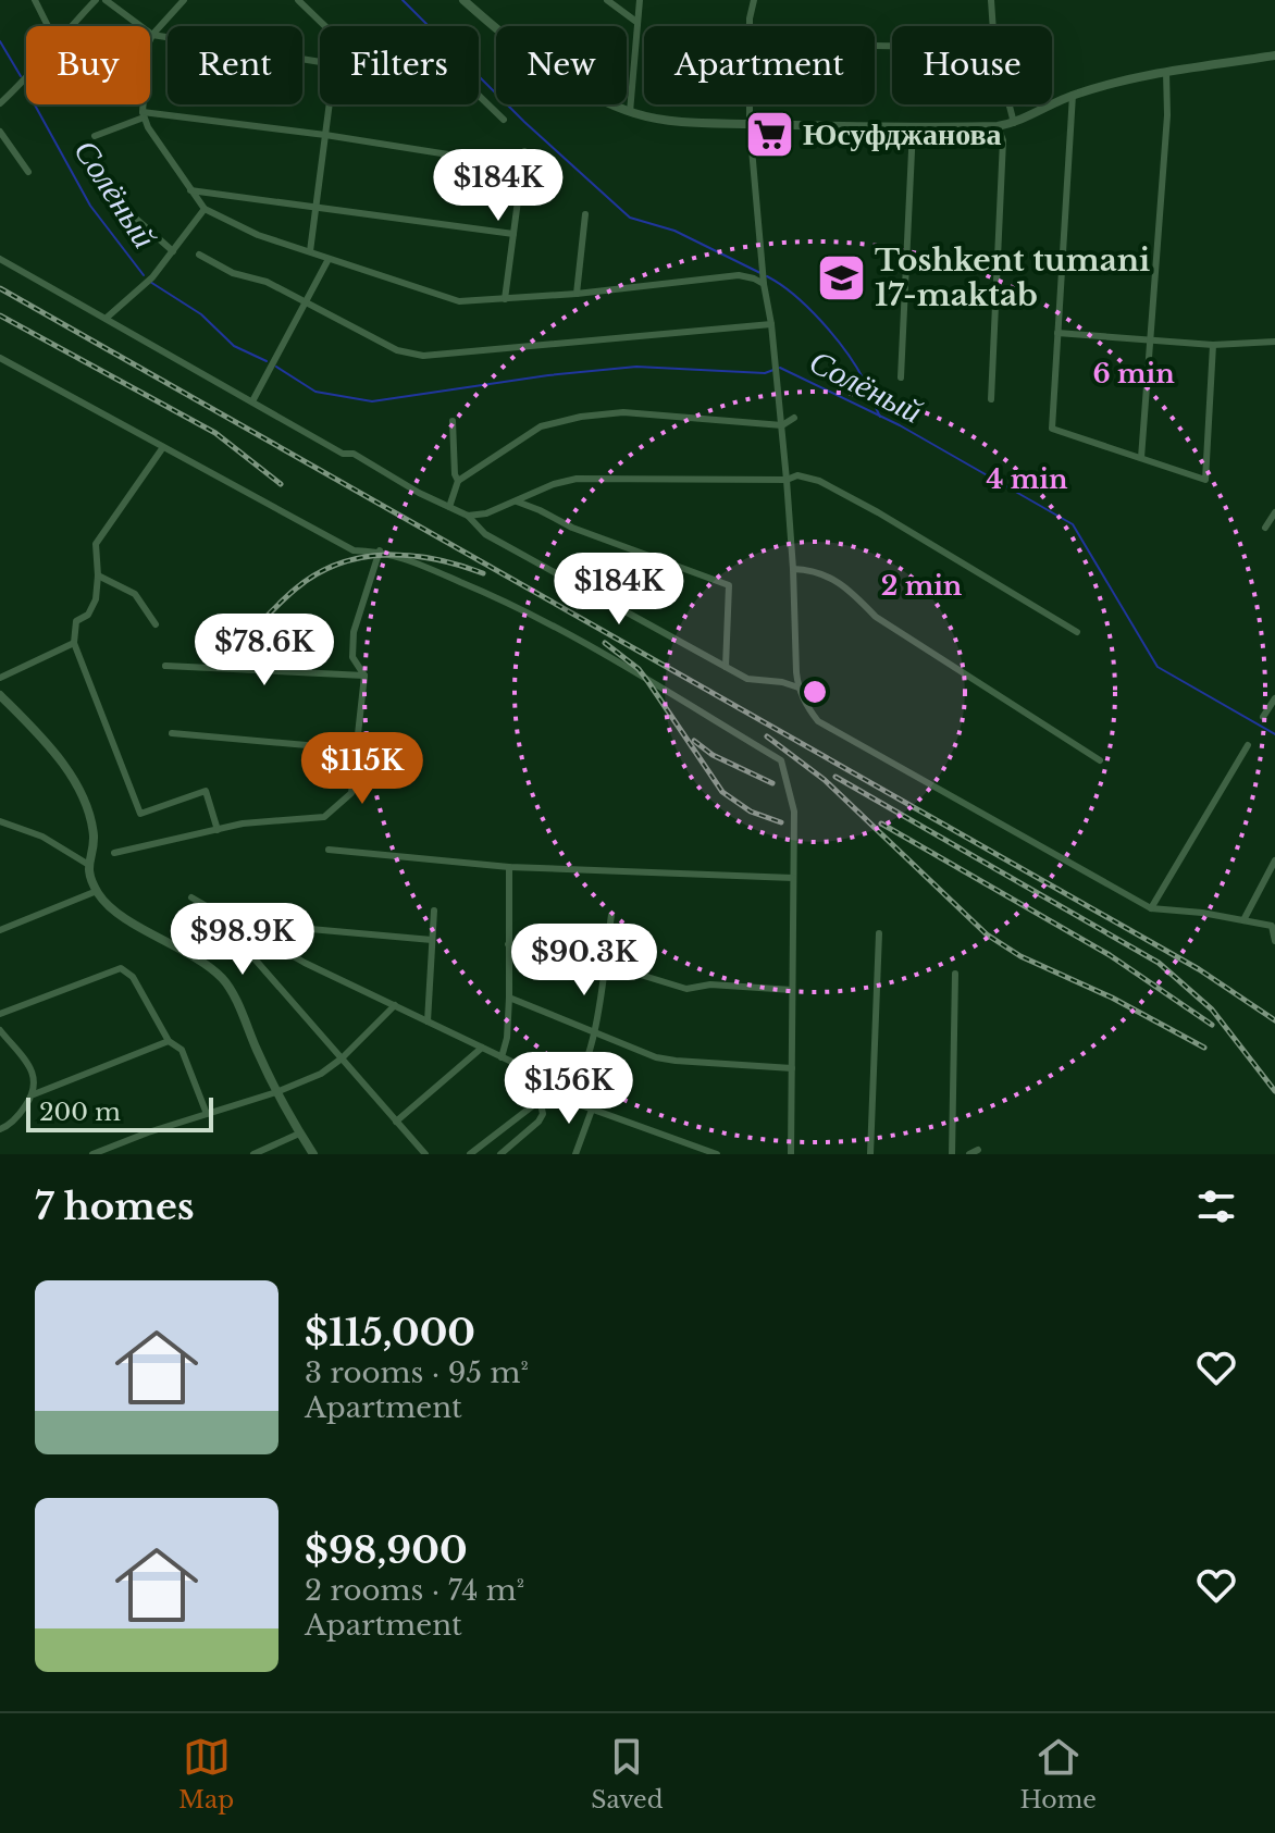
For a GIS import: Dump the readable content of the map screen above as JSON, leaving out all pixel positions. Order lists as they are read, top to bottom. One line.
{"water":["Солёный"],"places":{"supermarket":["Юсуфджанова"],"school or university":["Toshkent tumani 17-maktab"]},"scale_bar":"200 m","page":{"chip":["Buy","Rent","Filters","New","Apartment","House"],"price":["$184K","$184K","$78.6K","$115K","$98.9K","$90.3K","$156K"],"scale":"200 m","heading":"7 homes","list":[{"name":"$115,000","note":"3 rooms · 95 m² · Apartment"},{"name":"$98,900","note":"2 rooms · 74 m² · Apartment"}],"tabs":["Map","Saved","Home"]},"rings":["6 min","4 min","2 min"]}
